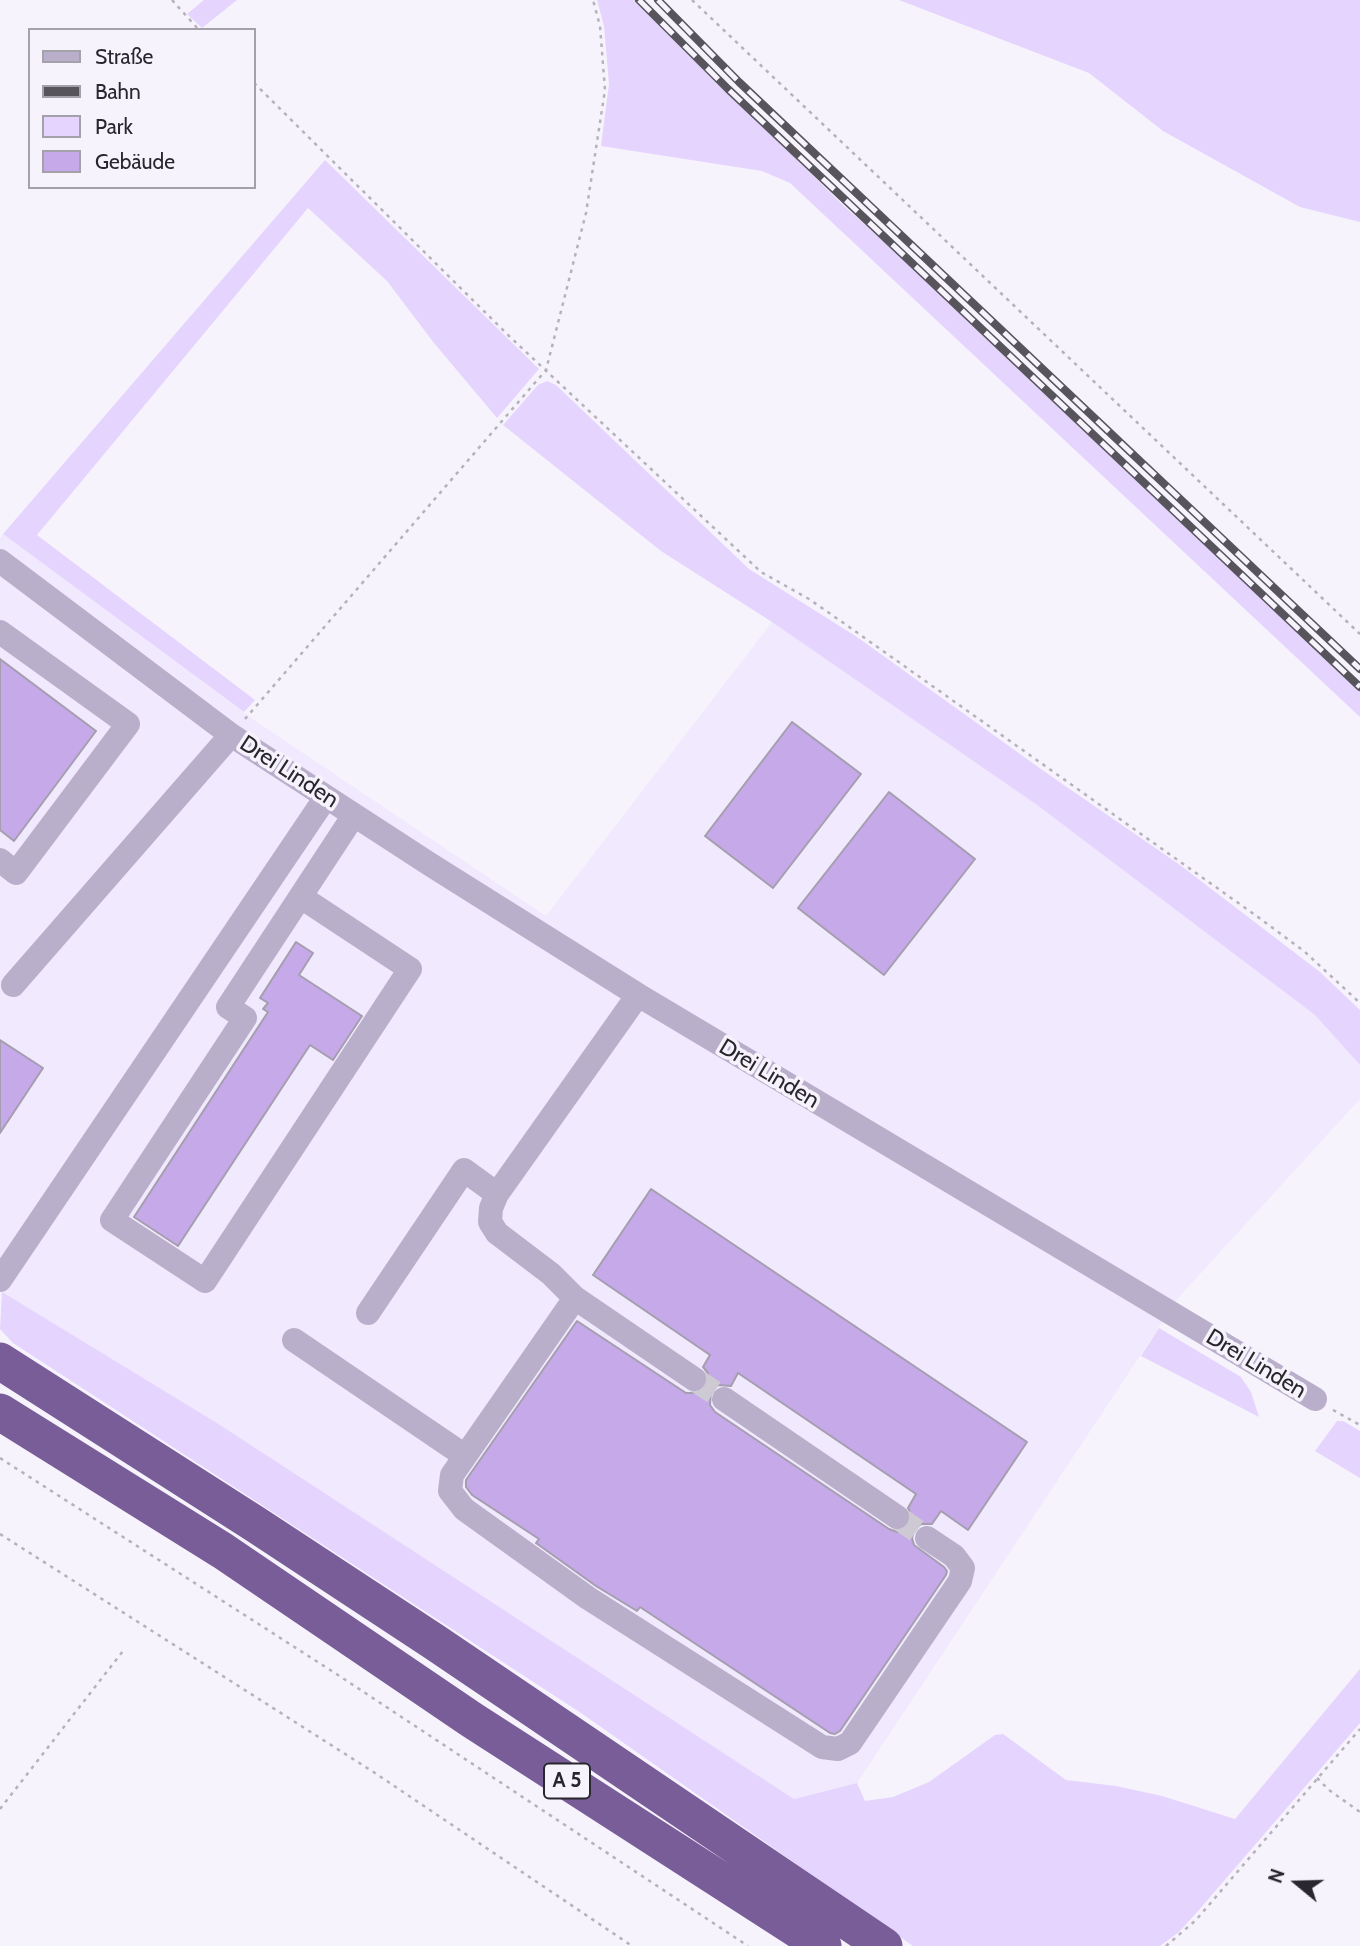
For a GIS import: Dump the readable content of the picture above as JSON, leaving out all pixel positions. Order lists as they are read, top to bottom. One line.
{"streets":{"highway":["A 5"],"street":["Drei Linden"]},"legend":["Straße","Bahn","Park","Gebäude"],"north":"left"}
